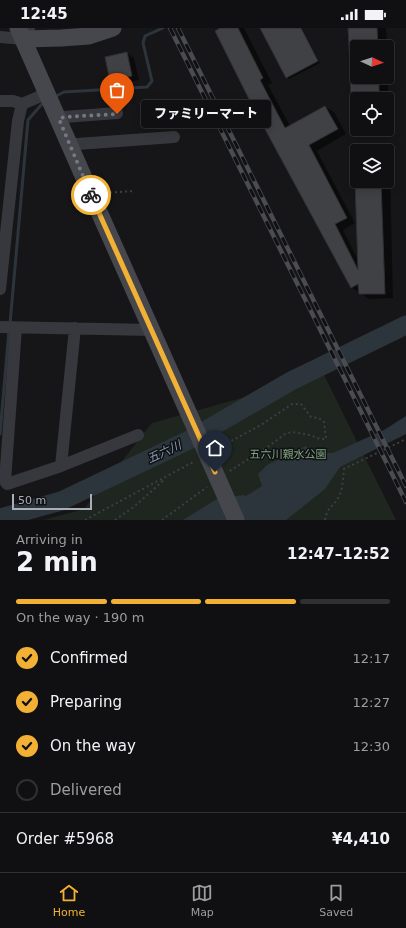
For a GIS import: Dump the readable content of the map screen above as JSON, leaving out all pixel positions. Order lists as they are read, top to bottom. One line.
{"water":["五六川"],"parks":["五六川親水公園"],"places":["ファミリーマート"],"scale_bar":"50 m","north":"right","page":{"status":"12:45","bubble":"ファミリーマート","scale":"50 m","heading":["2 min","Arriving in","12:47–12:52"],"panel":["Order #5968","¥4,410"],"bar":"On the way · 190 m","list":[["Confirmed","12:17"],["Preparing","12:27"],["On the way","12:30"],"Delivered"],"tabs":["Home","Map","Saved"]}}
